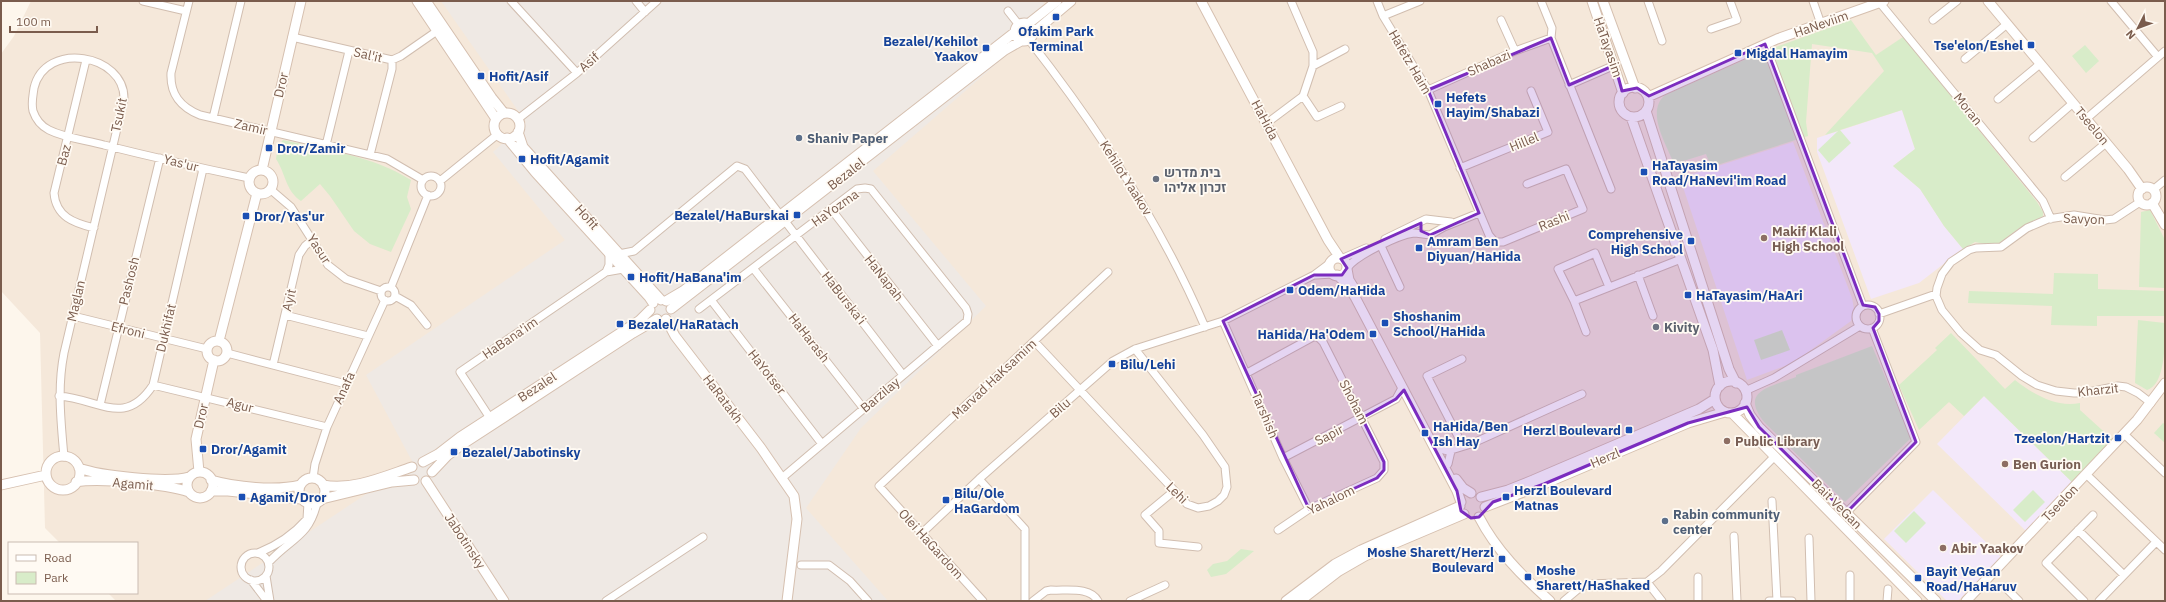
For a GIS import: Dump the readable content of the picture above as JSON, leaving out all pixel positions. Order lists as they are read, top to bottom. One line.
{"streets":{"street":["HaNeviim","HaTayasim","Sal'it","Asif","Hafetz Haim","Shabazi","Dror","Moran","Tsukit","HaHida","Tseelon","Zamir","Hillel","Baz","Yas'ur","Bezalel","Kehilot Yaakov","HaYozma","Hofit","Savyon","Rashi","Yasur","HaNapah","Pashosh","HaBurska'i","Ayit","Maglan","Dukhifat","Efroni","HaBana'im","HaHarash","HaYotser","Marvad HaKsamim","Anafa","Kharzit","Barzilay","HaRatakh","Shoham","Agur","Bilu","Tarshish","Sapir","Herzl","Agamit","Lehi","Yahalom","Bait VeGan","Jabotinsky","Olei HaGardom"]},"crossings":[["HaNeviim","HaTayasim"],["HaNeviim","Moran"],["Sal'it","Dror"],["Asif","Hofit"],["Hafetz Haim","Shabazi"],["Hafetz Haim","Hillel"],["Hafetz Haim","Rashi"],["Dror","Zamir"],["Dror","Yas'ur"],["Dror","Yasur"],["Dror","Efroni"],["Dror","Agur"],["Dror","Agamit"],["Moran","Savyon"],["Tsukit","Baz"],["Tsukit","Yas'ur"],["Tsukit","Maglan"],["Tseelon","Savyon"],["Tseelon","Kharzit"],["Baz","Maglan"],["Yas'ur","Yasur"],["Yas'ur","Pashosh"],["Yas'ur","Maglan"],["Yas'ur","Dukhifat"],["Bezalel","Kehilot Yaakov"],["Bezalel","Hofit"],["Bezalel","HaBurska'i"],["Bezalel","HaBana'im"],["Bezalel","HaRatakh"],["Bezalel","Jabotinsky"],["Kehilot Yaakov","Bilu"],["HaYozma","HaNapah"],["HaYozma","HaBurska'i"],["HaYozma","HaHarash"],["HaYozma","HaYotser"],["HaYozma","Barzilay"],["Hofit","HaBana'im"],["Hofit","HaRatakh"],["Savyon","Kharzit"],["Yasur","Ayit"],["Yasur","Anafa"],["HaNapah","Barzilay"],["Pashosh","Dukhifat"],["Pashosh","Efroni"],["HaBurska'i","Barzilay"],["Maglan","Dukhifat"],["Maglan","Efroni"],["Maglan","Agamit"],["Dukhifat","Efroni"],["Dukhifat","Agur"],["HaHarash","Barzilay"],["HaYotser","Barzilay"],["Marvad HaKsamim","Lehi"],["Marvad HaKsamim","Olei HaGardom"],["Anafa","Agur"],["Barzilay","HaRatakh"],["Shoham","Tarshish"],["Shoham","Sapir"],["Shoham","Yahalom"],["Bilu","Tarshish"],["Bilu","Lehi"],["Bilu","Olei HaGardom"],["Tarshish","Sapir"],["Tarshish","Yahalom"],["Herzl","Bait VeGan"]],"places":{"transit":["Ofakim Park Terminal","Tse'elon/Eshel","Bezalel/Kehilot Yaakov","Migdal Hamayim","Hofit/Asif","Hefets Hayim/Shabazi","Dror/Zamir","Hofit/Agamit","HaTayasim Road/HaNevi'im Road","Bezalel/HaBurskai","Dror/Yas'ur","Comprehensive High School","Amram Ben Diyuan/HaHida","Hofit/HaBana'im","Odem/HaHida","HaTayasim/HaAri","Shoshanim School/HaHida","Bezalel/HaRatach","HaHida/Ha'Odem","Bilu/Lehi","Herzl Boulevard","HaHida/Ben Ish Hay","Tzeelon/Hartzit","Dror/Agamit","Bezalel/Jabotinsky","Agamit/Dror","Herzl Boulevard Matnas","Bilu/Ole HaGardom","Moshe Sharett/Herzl Boulevard","Moshe Sharett/HaShaked","Bayit VeGan Road/HaHaruv"],"other":["Shaniv Paper","בית מדרש זכרון אליהו","Makif Klali High School","Kivity","Public Library","Ben Gurion","Rabin community center","Abir Yaakov"]},"legend":["Road","Park"],"scale_bar":"100 m","north":"bottom left"}
